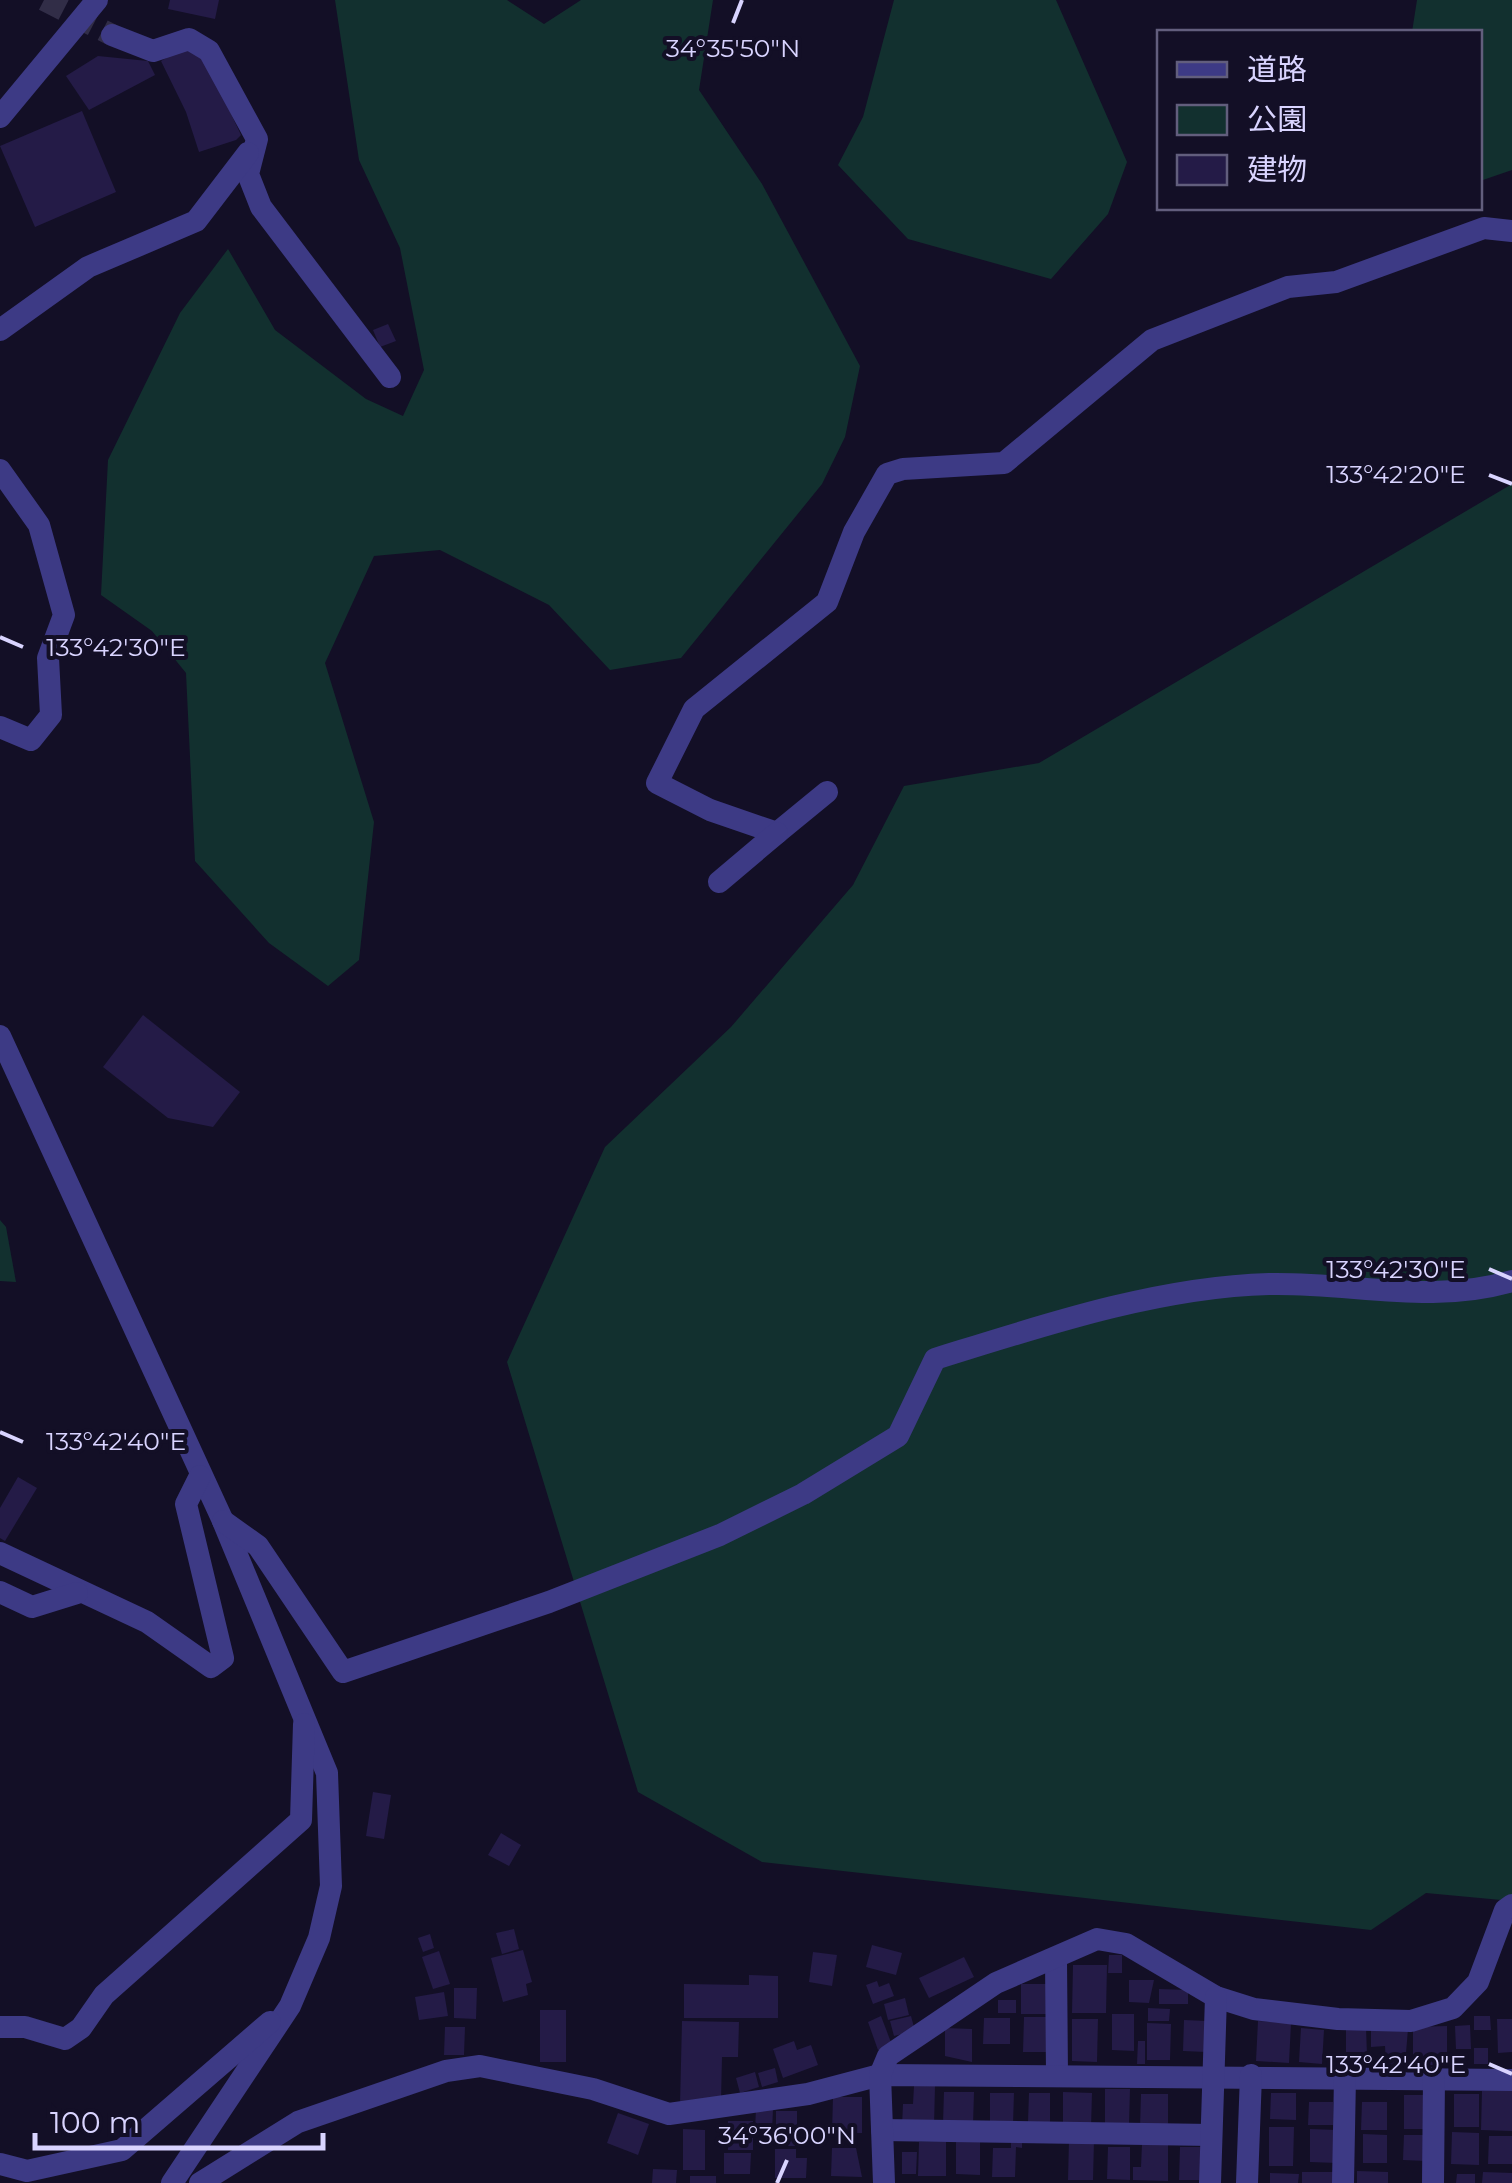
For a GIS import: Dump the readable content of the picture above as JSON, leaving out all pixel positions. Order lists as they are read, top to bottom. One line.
{"legend":["道路","公園","建物"],"scale_bar":"100 m","coordinates":["34°35'50\"N","133°42'20\"E","133°42'30\"E","133°42'40\"E","34°36'00\"N"]}
